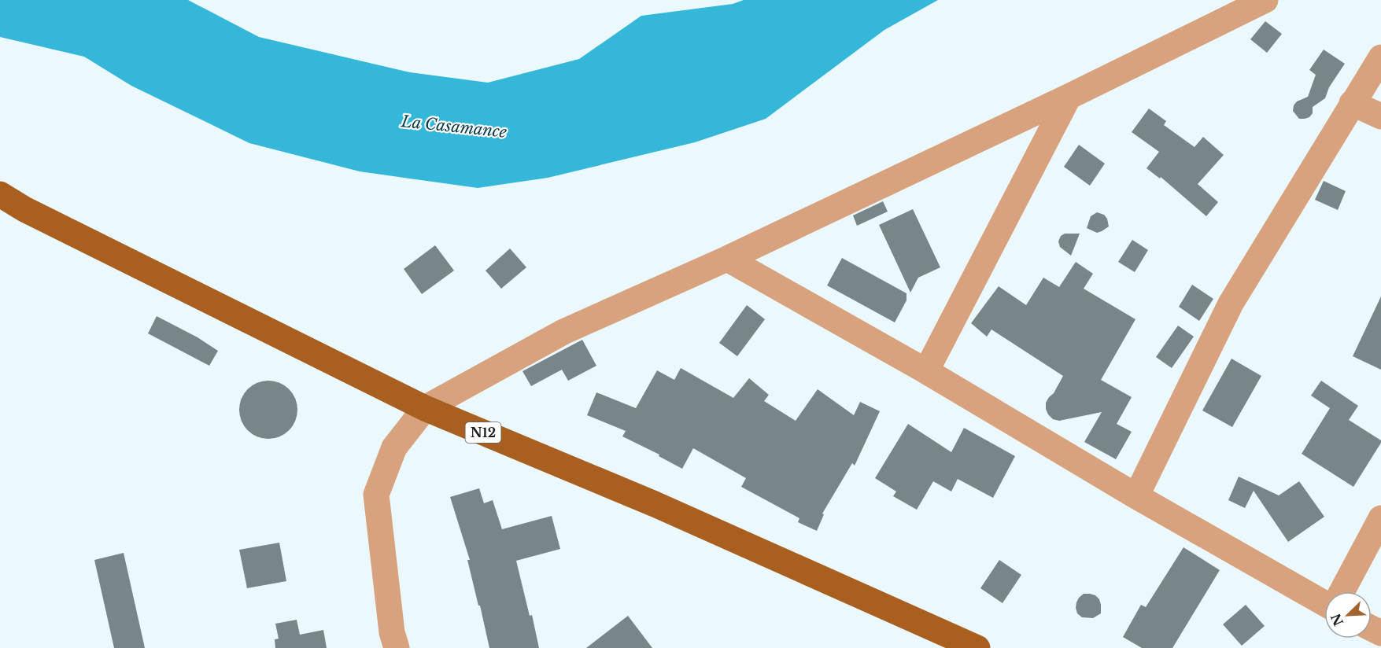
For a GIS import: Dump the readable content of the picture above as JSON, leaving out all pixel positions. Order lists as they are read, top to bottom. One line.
{"streets":{"main road":["N12"]},"water":["La Casamance"],"north":"bottom left"}
